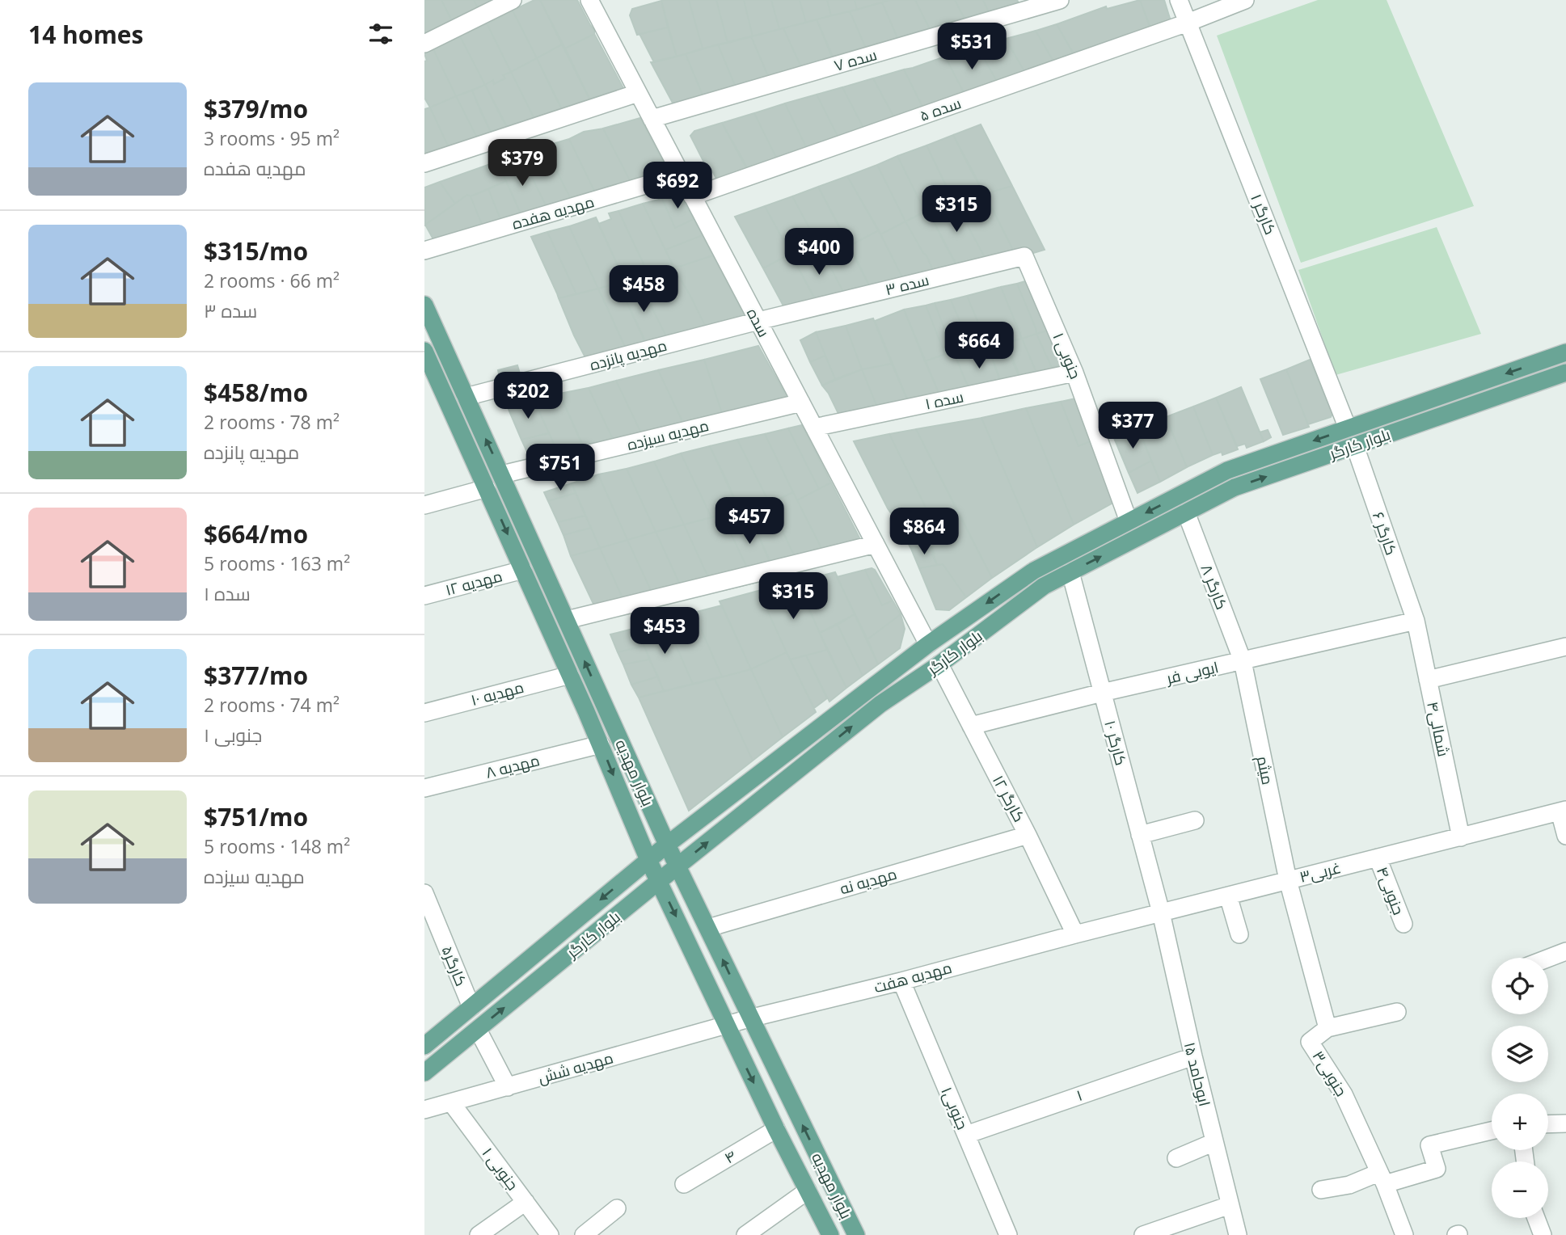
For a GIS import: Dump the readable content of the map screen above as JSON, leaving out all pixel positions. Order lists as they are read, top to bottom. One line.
{"streets":{"main road":["بلوار کارگر","بلوار مهدیه"],"street":["سده ۷","سده ۵","مهدیه هفده","کارگر ۱","سده ۳","سده","مهدیه پانزده","۱ جنوبی","سده ۱","مهدیه سیزده","کارگر ۶","مهدیه ۱۲","کارگر ۸","ایوبی فر","مهدیه ۱۰","شمالی۴","کارگر ۱۰","مهدیه ۸","میثم","کارگر ۱۲","غربی۳","مهدیه نه","جنوبی۴","کارگر۵","مهدیه هفت","مهدیه شش","جنوبی۳","ابوحامد ۱۵","۱","جنوبی۱","۴"]},"crossings":[["سده ۷","سده"],["سده ۵","کارگر ۱"],["سده ۵","سده"],["مهدیه هفده","سده"],["کارگر ۱","بلوار کارگر"],["سده ۳","سده"],["سده ۳","مهدیه پانزده"],["سده ۳","۱ جنوبی"],["سده","مهدیه پانزده"],["سده","سده ۱"],["سده","مهدیه سیزده"],["سده","بلوار کارگر"],["مهدیه پانزده","بلوار مهدیه"],["۱ جنوبی","سده ۱"],["۱ جنوبی","بلوار کارگر"],["۱ جنوبی","مهدیه شش"],["مهدیه سیزده","بلوار مهدیه"],["بلوار کارگر","کارگر ۶"],["بلوار کارگر","کارگر ۸"],["بلوار کارگر","کارگر ۱۰"],["بلوار کارگر","بلوار مهدیه"],["بلوار کارگر","کارگر ۱۲"],["بلوار کارگر","کارگر۵"],["کارگر ۶","ایوبی فر"],["کارگر ۶","شمالی۴"],["مهدیه ۱۲","بلوار مهدیه"],["کارگر ۸","ایوبی فر"],["کارگر ۸","میثم"],["ایوبی فر","شمالی۴"],["ایوبی فر","کارگر ۱۰"],["ایوبی فر","میثم"],["ایوبی فر","کارگر ۱۲"],["مهدیه ۱۰","بلوار مهدیه"],["شمالی۴","غربی۳"],["کارگر ۱۰","غربی۳"],["کارگر ۱۰","ابوحامد ۱۵"],["مهدیه ۸","بلوار مهدیه"],["میثم","غربی۳"],["میثم","جنوبی۳"],["بلوار مهدیه","مهدیه نه"],["بلوار مهدیه","مهدیه هفت"],["بلوار مهدیه","مهدیه شش"],["بلوار مهدیه","۴"],["کارگر ۱۲","غربی۳"],["کارگر ۱۲","مهدیه نه"],["کارگر ۱۲","مهدیه هفت"],["غربی۳","جنوبی۴"],["غربی۳","مهدیه هفت"],["غربی۳","جنوبی۳"],["غربی۳","ابوحامد ۱۵"],["مهدیه هفت","مهدیه شش"],["مهدیه هفت","جنوبی۱"],["ابوحامد ۱۵","۱"],["۱","جنوبی۱"]],"page":{"heading":"14 homes","price":["$531","$379","$692","$315","$400","$458","$664","$202","$377","$751","$457","$864","$315","$453"],"list":[{"name":"$379/mo","note":"3 rooms · 95 m² · مهدیه هفده"},{"name":"$315/mo","note":"2 rooms · 66 m² · سده ۳"},{"name":"$458/mo","note":"2 rooms · 78 m² · مهدیه پانزده"},{"name":"$664/mo","note":"5 rooms · 163 m² · سده ۱"},{"name":"$377/mo","note":"2 rooms · 74 m² · ۱ جنوبی"},{"name":"$751/mo","note":"5 rooms · 148 m² · مهدیه سیزده"}],"map_buttons":["+","−"]}}
